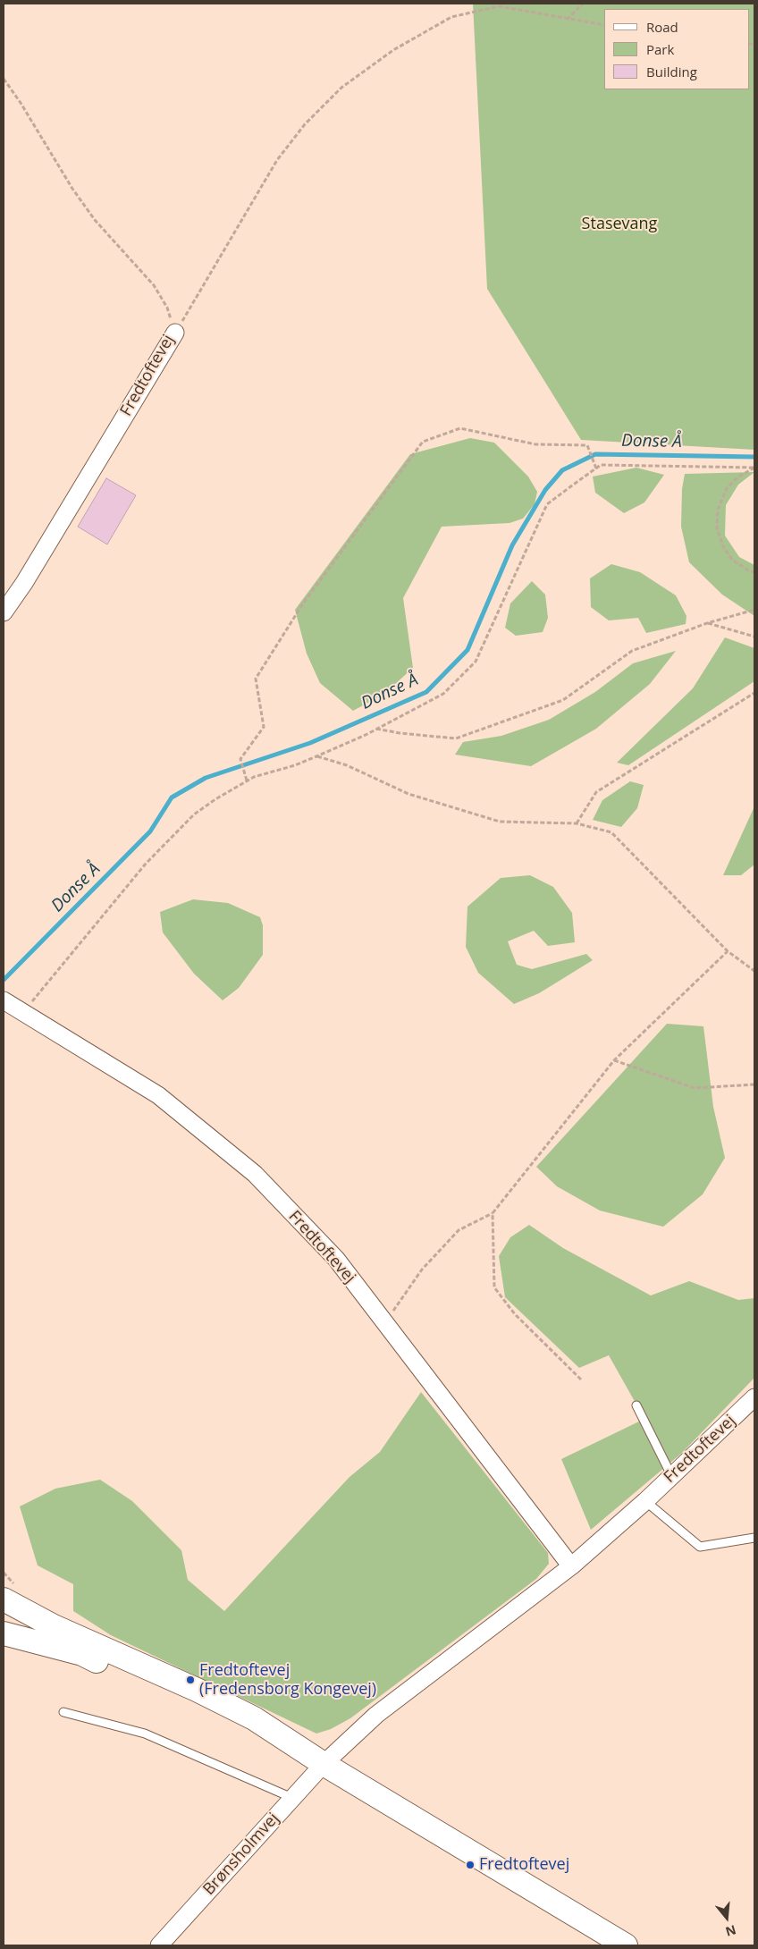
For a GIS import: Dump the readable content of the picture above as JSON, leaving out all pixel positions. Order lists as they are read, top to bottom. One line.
{"streets":{"street":["Fredtoftevej","Brønsholmvej"]},"crossings":[["Fredtoftevej","Brønsholmvej"]],"water":["Donse Å"],"parks":["Stasevang"],"places":["Fredtoftevej (Fredensborg Kongevej)","Fredtoftevej"],"legend":["Road","Park","Building"],"north":"bottom"}
